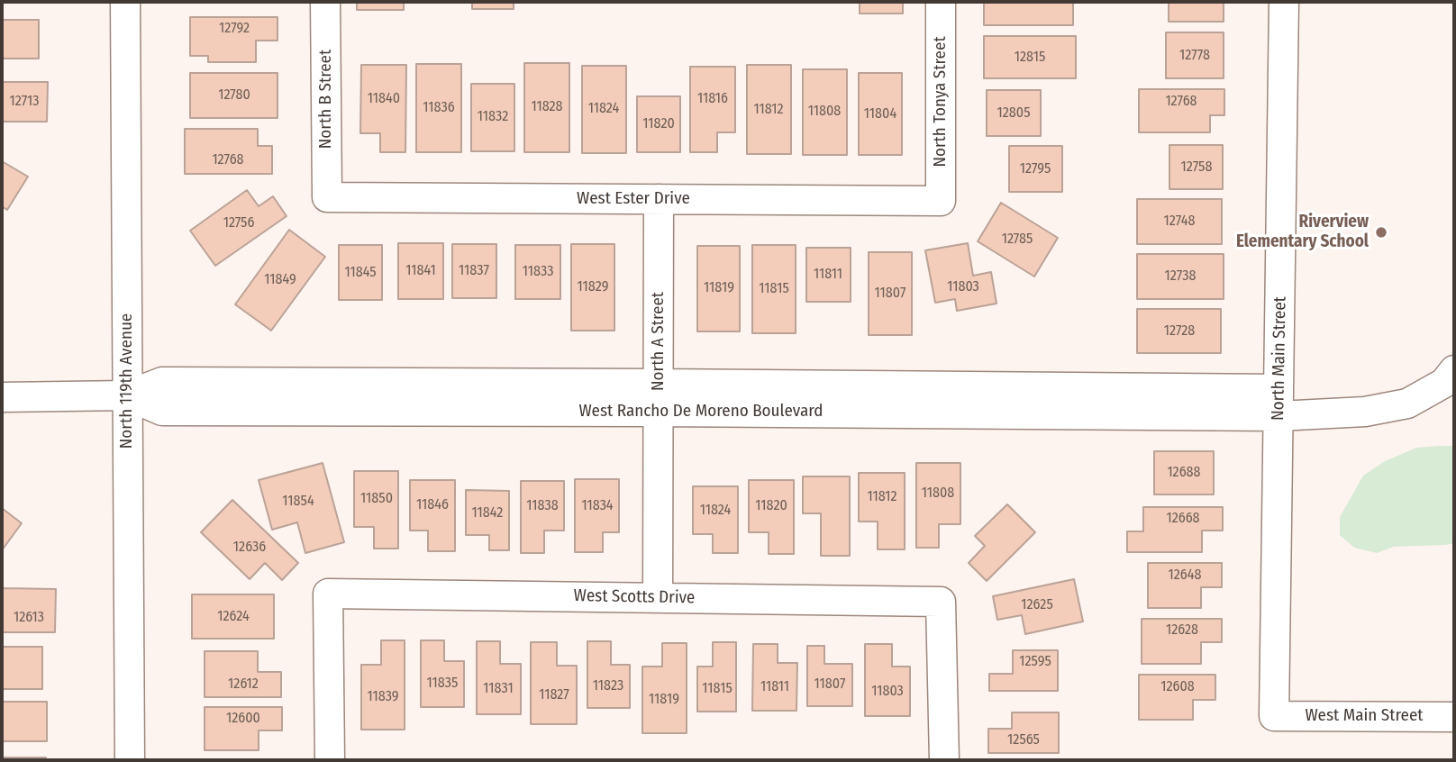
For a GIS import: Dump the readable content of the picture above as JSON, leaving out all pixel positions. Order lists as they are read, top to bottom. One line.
{"streets":{"street":["North B Street","North Tonya Street","West Ester Drive","North A Street","North Main Street","North 119th Avenue","West Rancho De Moreno Boulevard","West Scotts Drive","West Main Street"]},"crossings":[["North B Street","West Ester Drive"],["North Tonya Street","West Ester Drive"],["West Ester Drive","North A Street"],["North A Street","West Rancho De Moreno Boulevard"],["North A Street","West Scotts Drive"],["North Main Street","West Rancho De Moreno Boulevard"],["North Main Street","West Main Street"],["North 119th Avenue","West Rancho De Moreno Boulevard"]],"places":["Riverview Elementary School"],"house_numbers":["12792","12778","12815","12780","11840","11816","12713","12768","11828","11836","11824","11812","11808","12805","11804","11832","11820","12768","12758","12795","12748","12756","12785","11841","11837","11833","11845","11811","12738","11849","11829","11803","11819","11815","11807","12728","12688","11808","11812","11850","11854","11846","11838","11834","11820","11824","11842","12668","12636","12648","12625","12624","12613","12628","12595","11835","12612","11807","11823","11811","12608","11831","11815","11803","11827","11839","11819","12600","12565"]}
